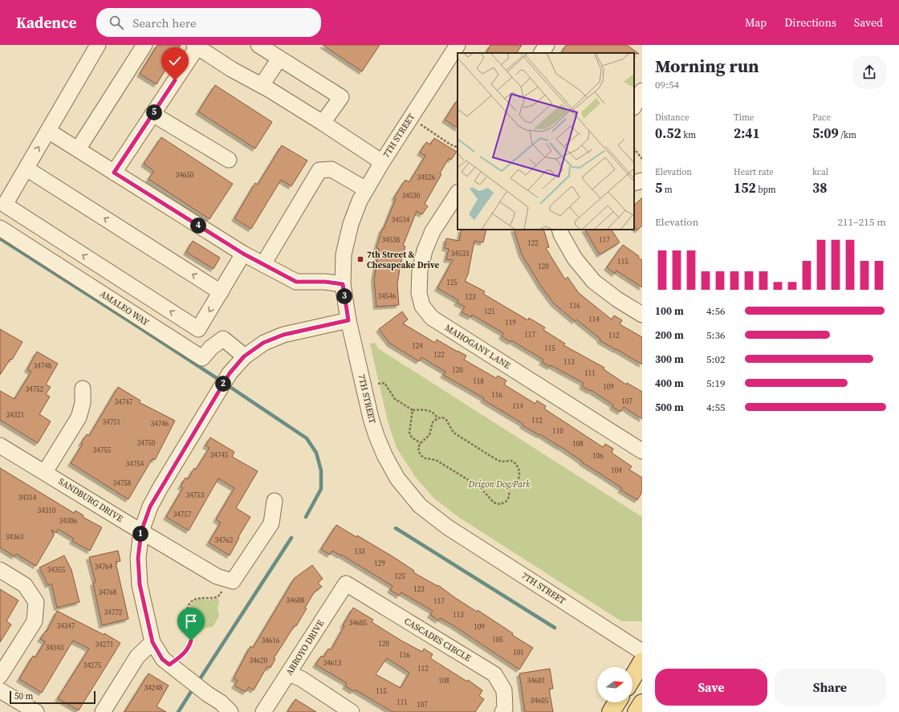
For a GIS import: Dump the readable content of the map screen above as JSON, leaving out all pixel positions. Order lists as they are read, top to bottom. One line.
{"streets":{"street":["7TH STREET","AMALEO WAY","MAHOGANY LANE","SANDBURG DRIVE","CASCADES CIRCLE","ARROYO DRIVE"]},"crossings":[["CASCADES CIRCLE","ARROYO DRIVE"]],"parks":["Drigon Dog Park"],"places":{"transit":["7th Street & Chesapeake Drive"]},"house_numbers":["34650","34526","34530","34534","34538","117","122","34533","115","120","125","34546","123","116","121","114","119","117","112","124","115","122","113","34748","120","111","118","109","34752","116","107","34747","114","34321","112","34751","34746","110","34750","108","34755","34745","106","34754","104","34758","34753","34314","34310","34757","34306","34363","34762","133","129","34764","34355","125","123","34768","34608","117","34772","113","34605","34347","109","105","34616","120","34271","34343","101","116","34620","34613","34275","112","108","34601","34248","115","34605","111","107"],"scale_bar":"50 m","north":"right","page":{"header":"Kadence","search":"Search here","nav":["Map","Directions","Saved"],"heading":["Morning run","09:54"],"stats":[["Distance","0.52 km"],["Time","2:41"],["Pace","5:09 /km"],["Elevation","5 m"],["Heart rate","152 bpm"],["kcal","38"]],"pins":["5","4","3","2","1"],"chart":["Elevation","211–215 m"],"list":[{"name":"100 m","note":"4:56"},{"name":"200 m","note":"5:36"},{"name":"300 m","note":"5:02"},{"name":"400 m","note":"5:19"},{"name":"500 m","note":"4:55"}],"buttons":["Save","Share"],"scale":"50 m"}}
